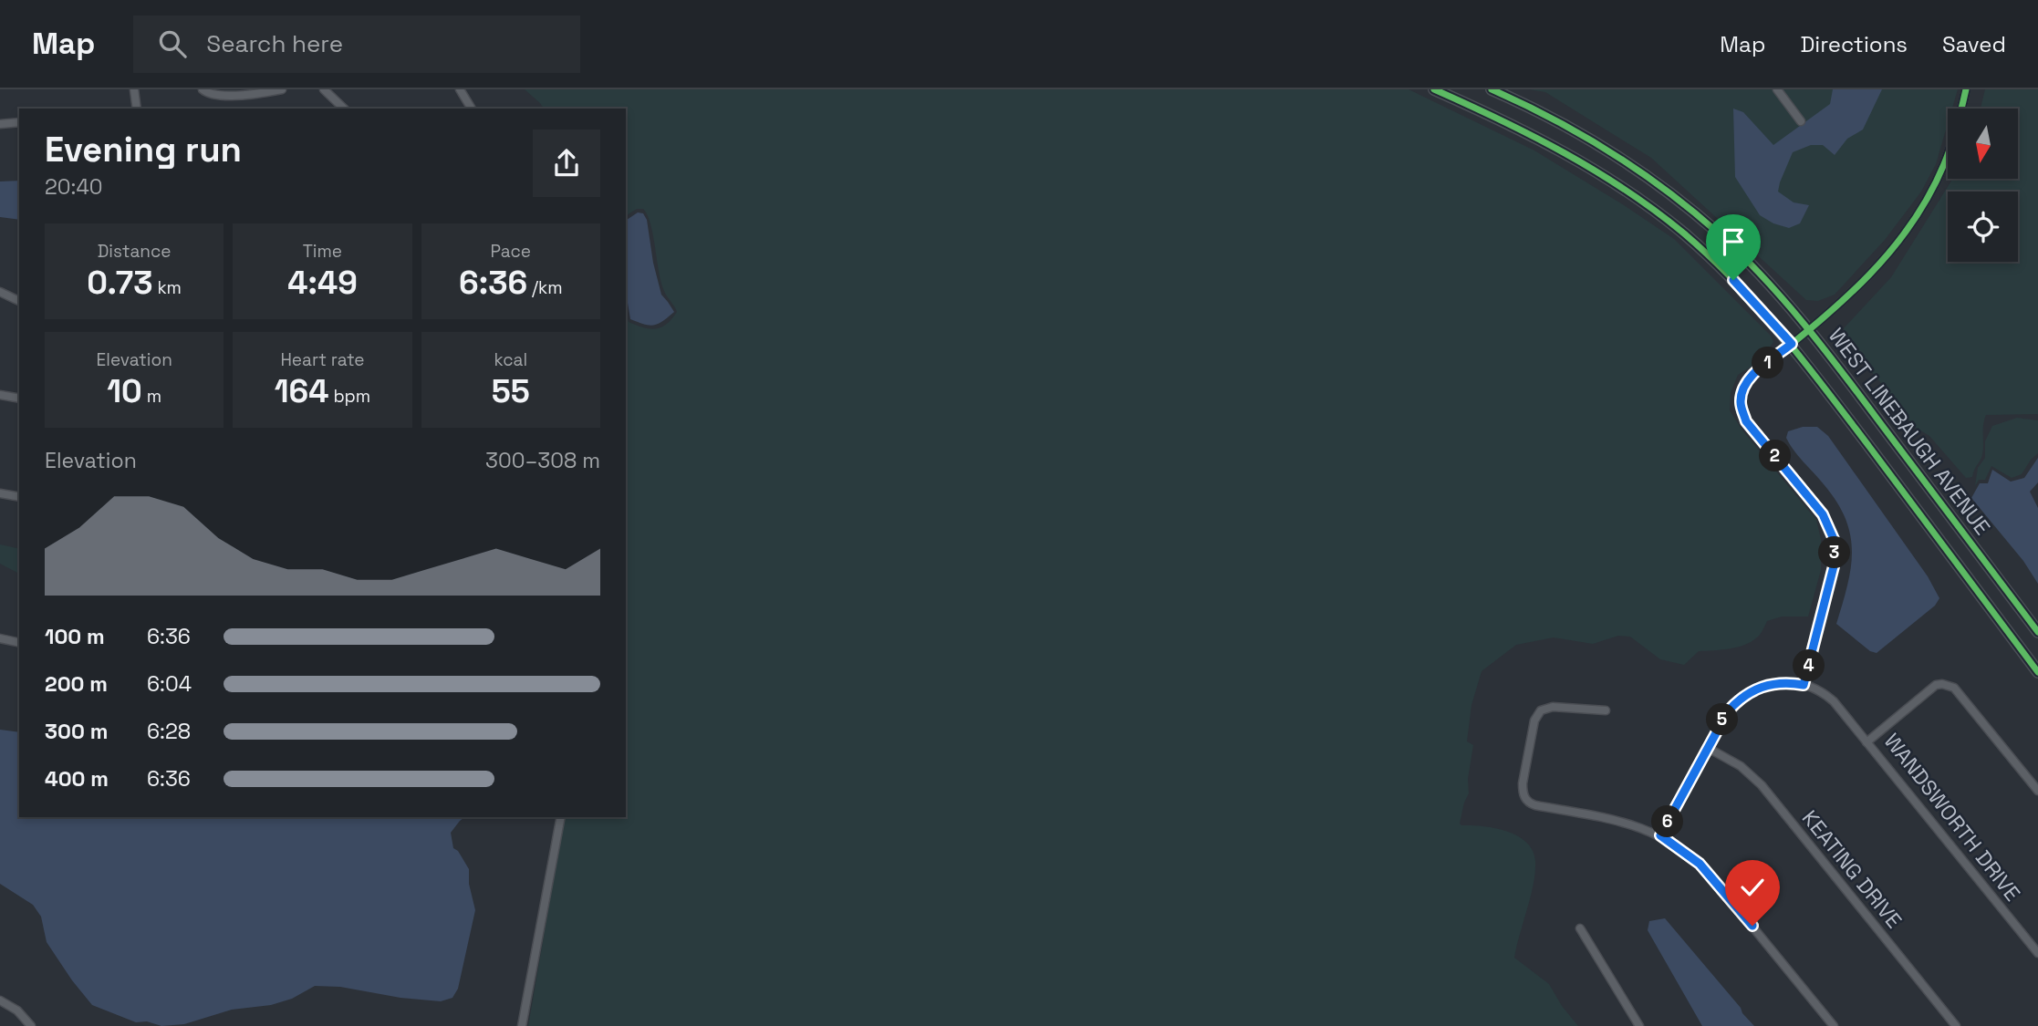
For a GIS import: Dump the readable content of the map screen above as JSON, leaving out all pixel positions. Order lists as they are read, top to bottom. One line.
{"streets":{"main road":["WEST LINEBAUGH AVENUE"],"street":["WANDSWORTH DRIVE","KEATING DRIVE"]},"north":"bottom","page":{"header":"Map","search":"Search here","nav":["Map","Directions","Saved"],"heading":["Evening run","20:40"],"stats":[["Distance","0.73 km"],["Time","4:49"],["Pace","6:36 /km"],["Elevation","10 m"],["Heart rate","164 bpm"],["kcal","55"]],"pins":["1","2","3","4","5","6"],"chart":["Elevation","300–308 m"],"list":[{"name":"100 m","note":"6:36"},{"name":"200 m","note":"6:04"},{"name":"300 m","note":"6:28"},{"name":"400 m","note":"6:36"}]}}
